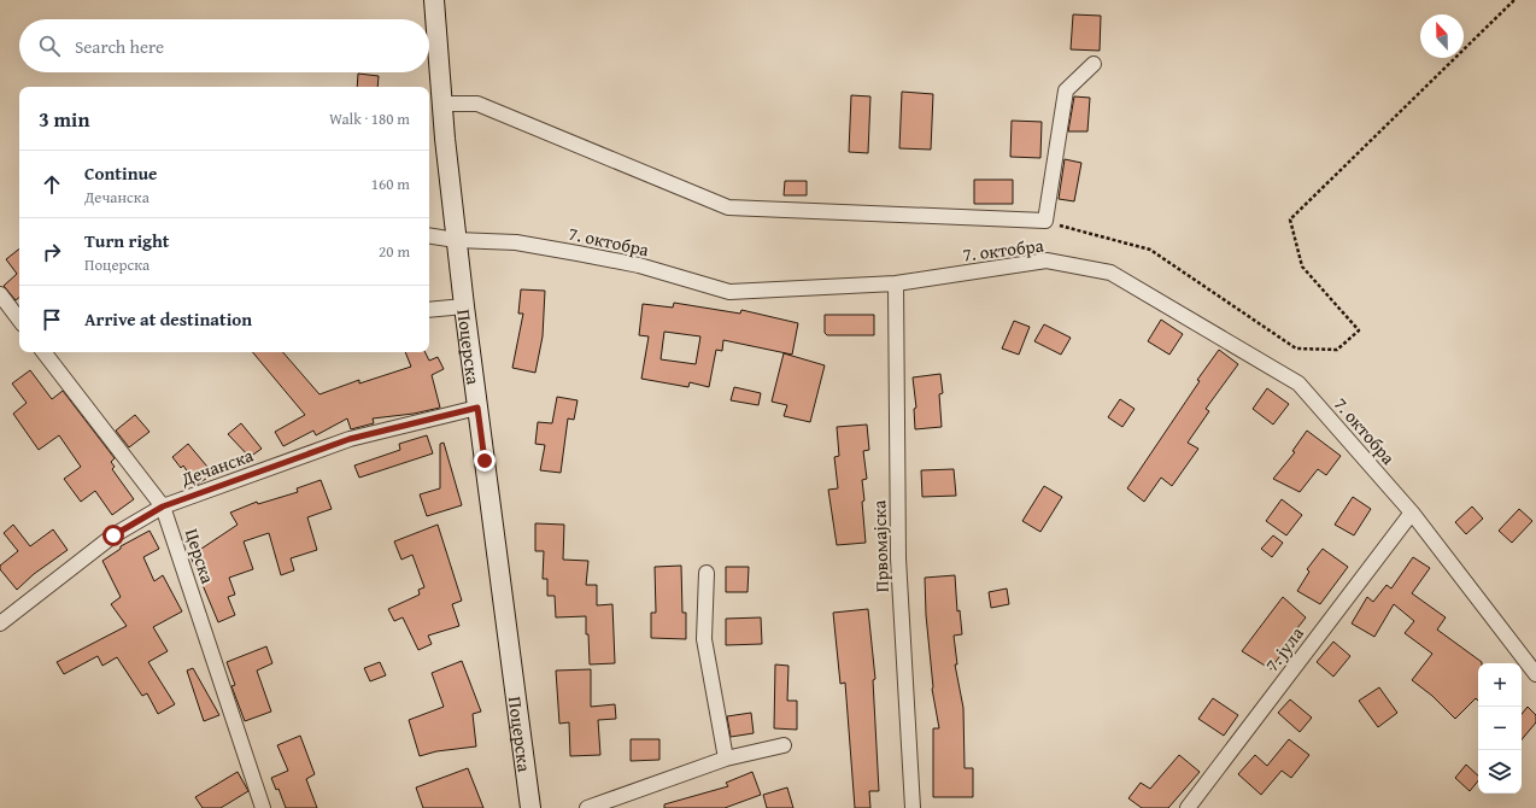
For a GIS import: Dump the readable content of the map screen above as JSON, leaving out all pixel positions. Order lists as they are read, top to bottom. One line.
{"streets":{"main road":["Поцерска"],"street":["7. октобра","Дечанска","Првомајска","Церска","7. јула"]},"crossings":[["7. октобра","Поцерска"],["7. октобра","Првомајска"],["7. октобра","7. јула"],["Поцерска","Дечанска"],["Дечанска","Церска"]],"north":"top","page":{"search":"Search here","heading":["3 min","Walk · 180 m"],"list":[["Continue","Дечанска","160 m"],["Turn right","Поцерска","20 m"],"Arrive at destination"],"map_buttons":["+","−"]}}
